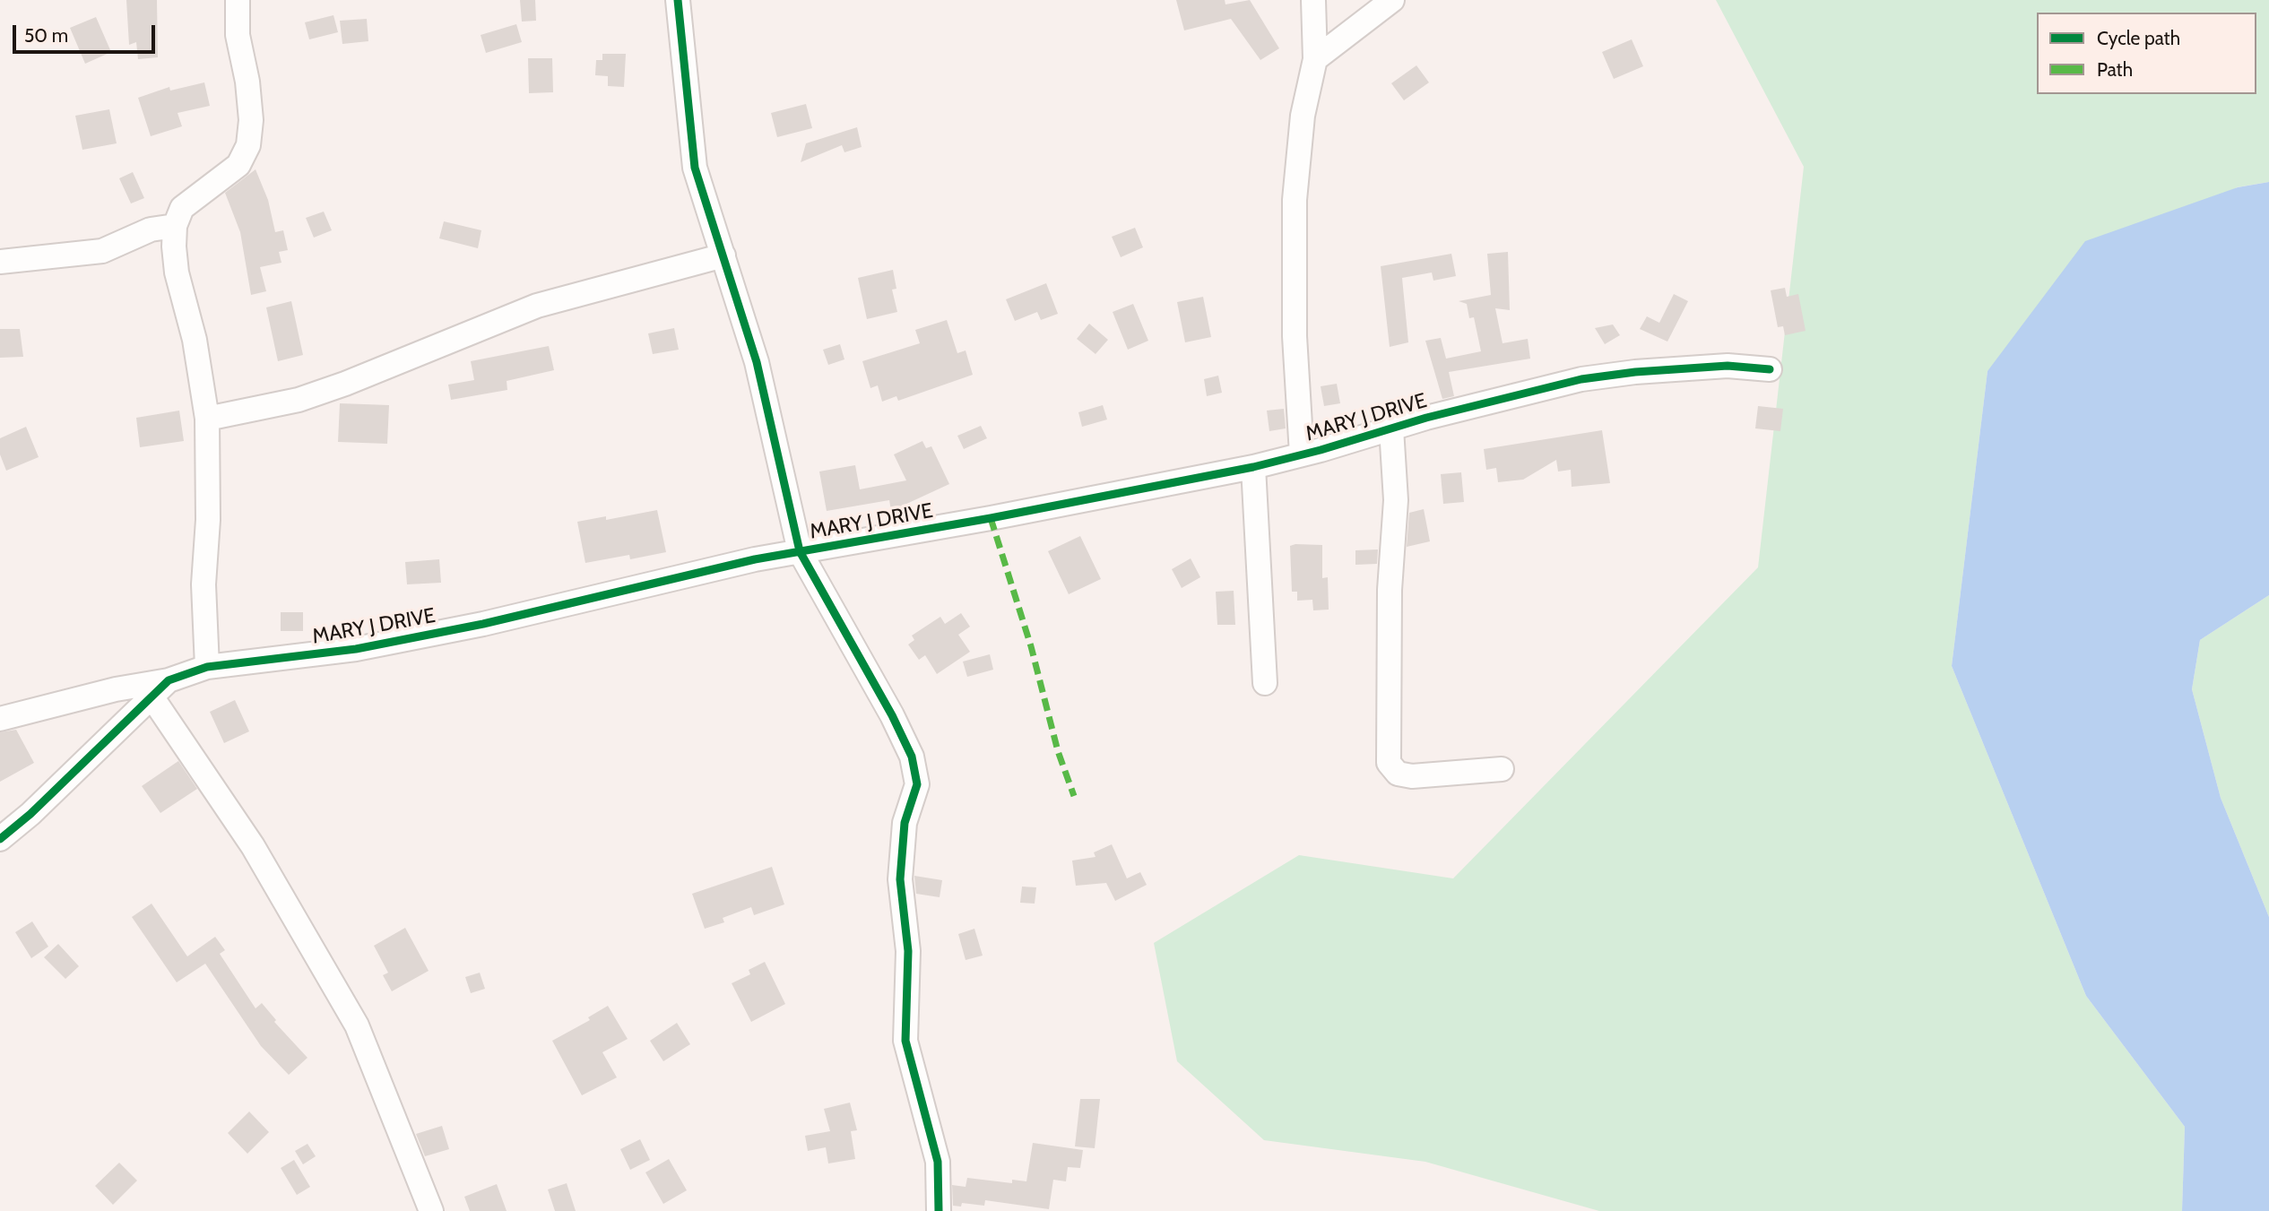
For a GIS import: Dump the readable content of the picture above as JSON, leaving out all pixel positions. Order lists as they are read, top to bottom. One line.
{"streets":{"street":["MARY J DRIVE"]},"legend":["Cycle path","Path"],"scale_bar":"50 m"}
